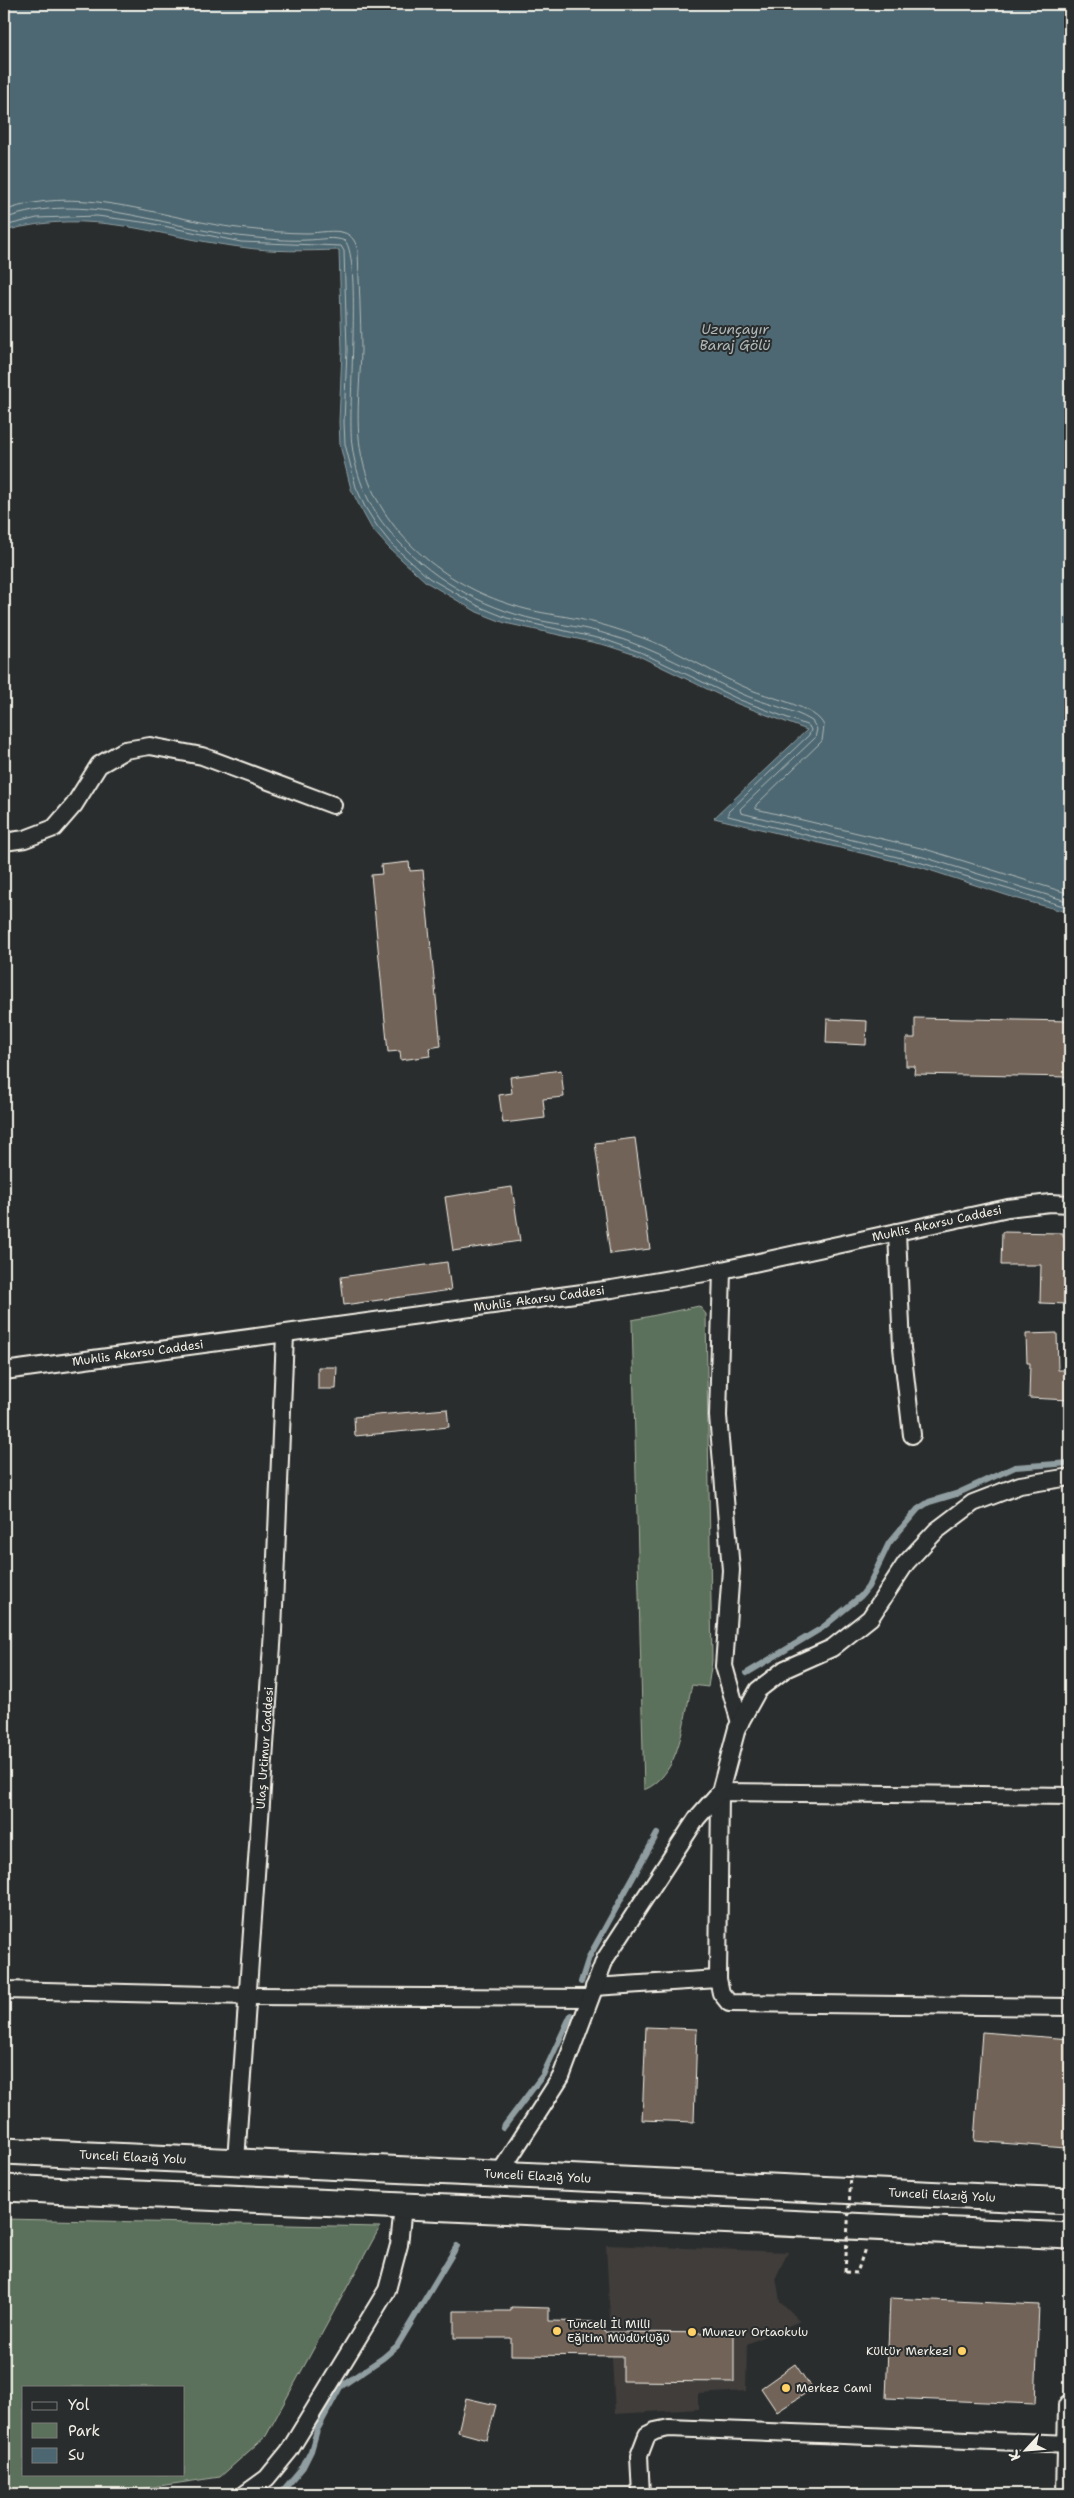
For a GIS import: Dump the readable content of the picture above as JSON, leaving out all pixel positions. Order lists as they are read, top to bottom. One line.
{"streets":{"main road":["Tunceli Elazığ Yolu"],"street":["Muhlis Akarsu Caddesi","Ulaş Urtimur Caddesi"]},"crossings":[["Muhlis Akarsu Caddesi","Ulaş Urtimur Caddesi"],["Ulaş Urtimur Caddesi","Tunceli Elazığ Yolu"]],"water":["Uzunçayır Baraj Gölü"],"places":["Tunceli İl Milli Eğitim Müdürlüğü","Munzur Ortaokulu","Kültür Merkezi","Merkez Cami"],"legend":["Yol","Park","Su"],"north":"bottom left"}
